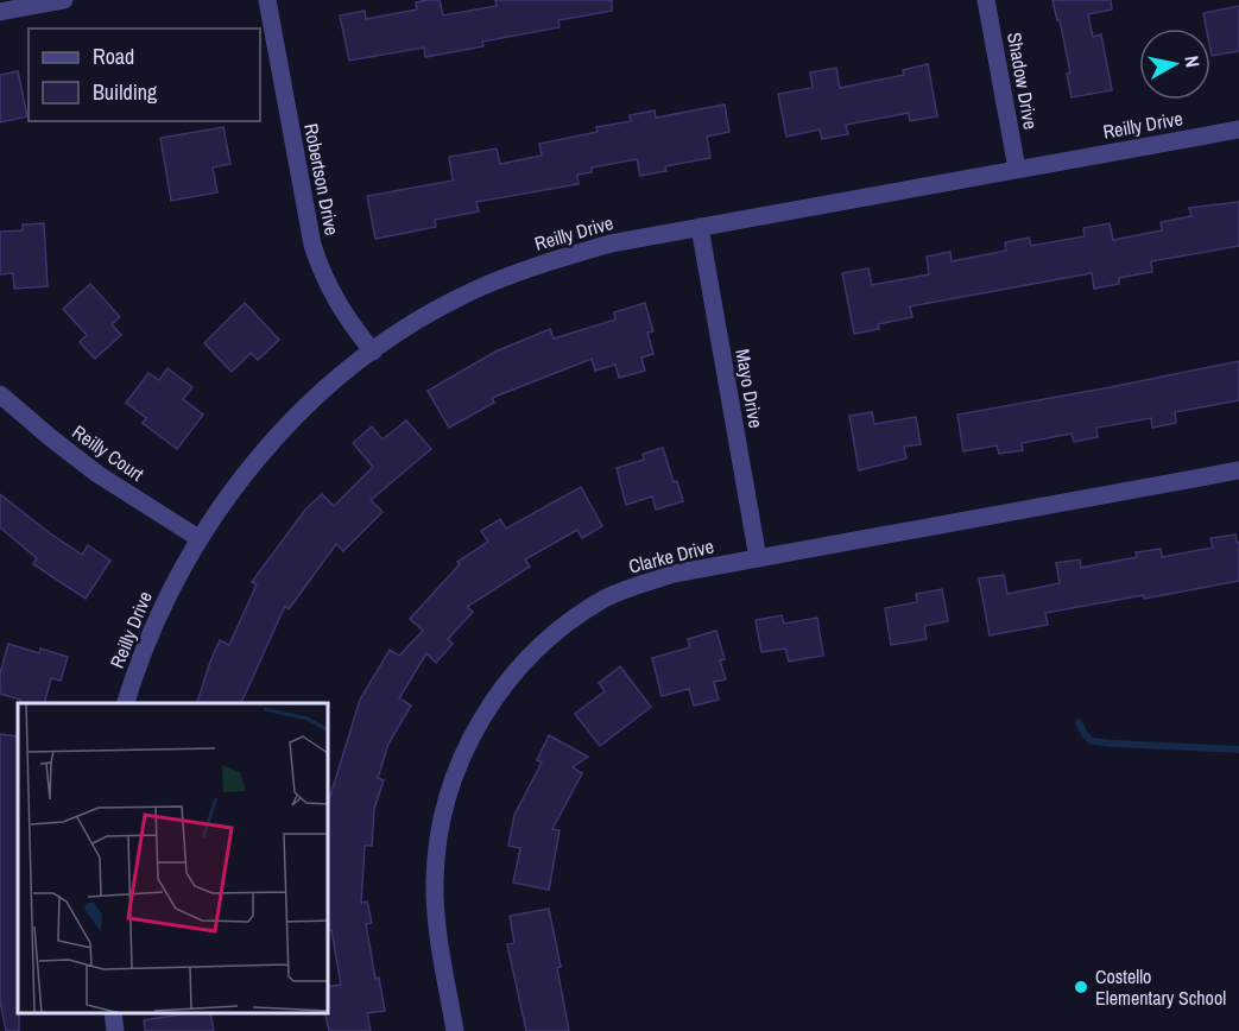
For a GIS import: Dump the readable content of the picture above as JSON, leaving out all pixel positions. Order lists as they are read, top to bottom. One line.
{"streets":{"street":["Shadow Drive","Reilly Drive","Robertson Drive","Mayo Drive","Reilly Court","Clarke Drive"]},"crossings":[["Shadow Drive","Reilly Drive"],["Reilly Drive","Robertson Drive"],["Reilly Drive","Mayo Drive"],["Reilly Drive","Reilly Court"],["Mayo Drive","Clarke Drive"]],"places":["Costello Elementary School"],"legend":["Road","Building"],"north":"right"}
